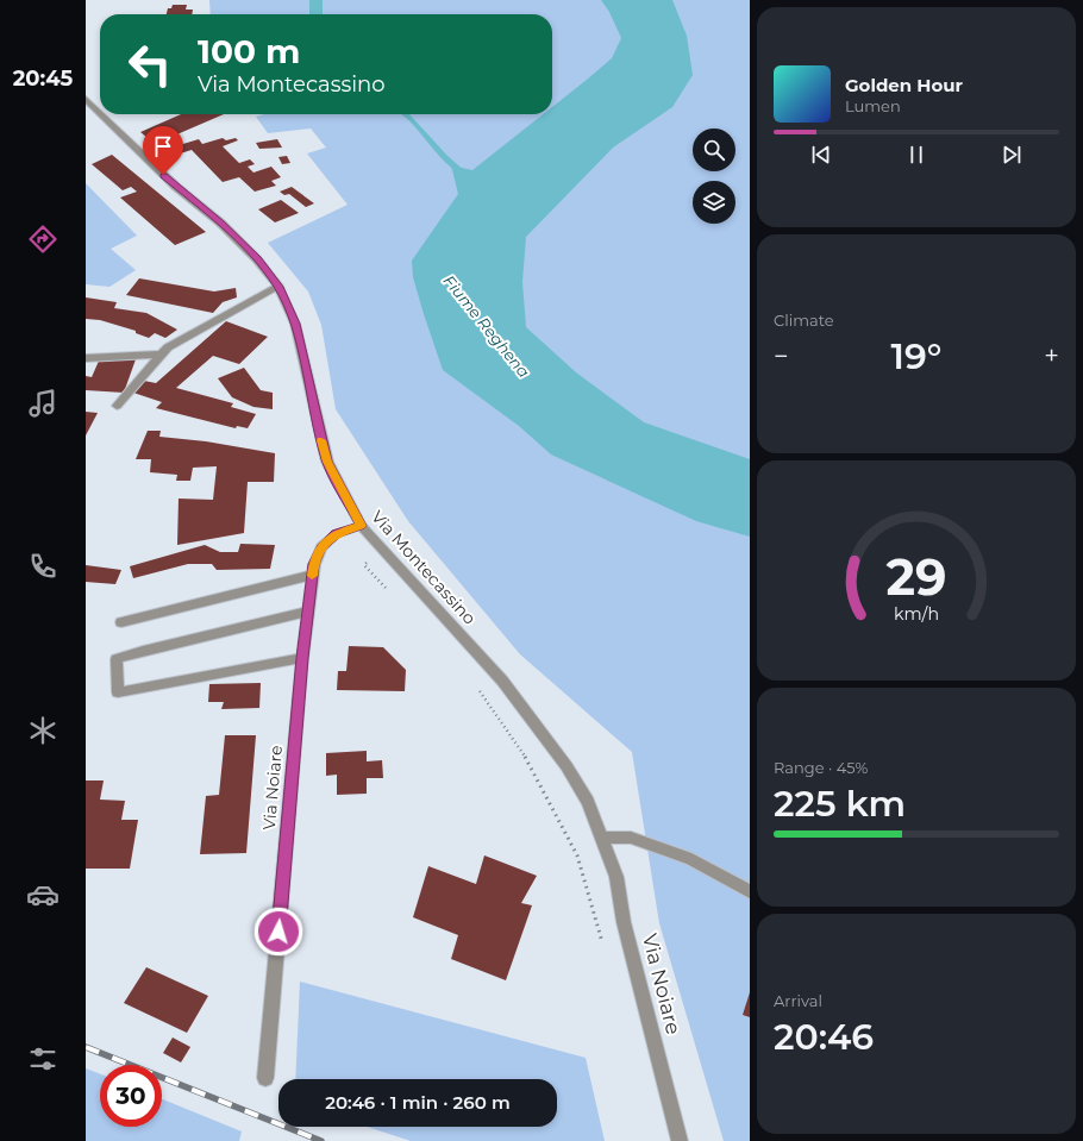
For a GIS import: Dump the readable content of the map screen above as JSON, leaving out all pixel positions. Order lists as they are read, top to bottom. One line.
{"streets":{"street":["Via Montecassino","Via Noiare"]},"crossings":[["Via Montecassino","Via Noiare"]],"water":["Fiume Reghena"],"page":{"tabs":"20:45","turn":["100 m","Via Montecassino"],"song":["Golden Hour","Lumen"],"tile":["Climate",["Range · 45%","225 km"],["Arrival","20:46"]],"heat":["−","19°","+"],"limit":"30","trip":"20:46 · 1 min · 260 m","gauge":["29","km/h"]}}
